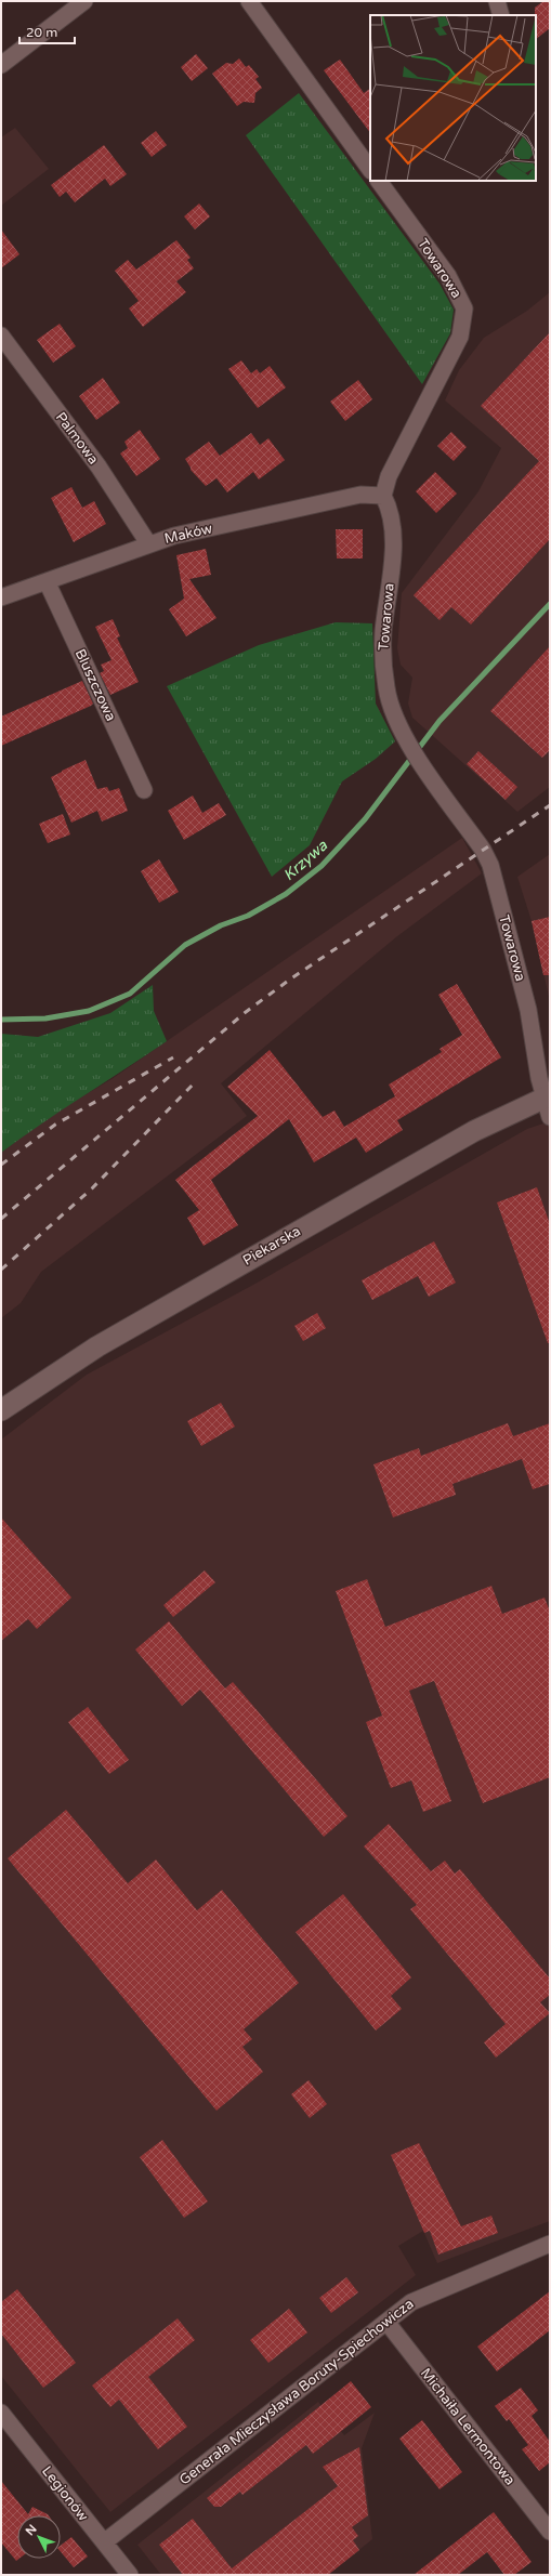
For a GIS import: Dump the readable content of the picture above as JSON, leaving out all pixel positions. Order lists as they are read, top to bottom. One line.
{"streets":{"street":["Towarowa","Palmowa","Maków","Bluszczowa","Piekarska","Generała Mieczysława Boruty-Spiechowicza","Michaiła Lermontowa","Legionów"]},"crossings":[["Towarowa","Maków"],["Towarowa","Piekarska"],["Palmowa","Maków"],["Maków","Bluszczowa"],["Generała Mieczysława Boruty-Spiechowicza","Michaiła Lermontowa"],["Generała Mieczysława Boruty-Spiechowicza","Legionów"]],"water":["Krzywa"],"scale_bar":"20 m","north":"top left"}
